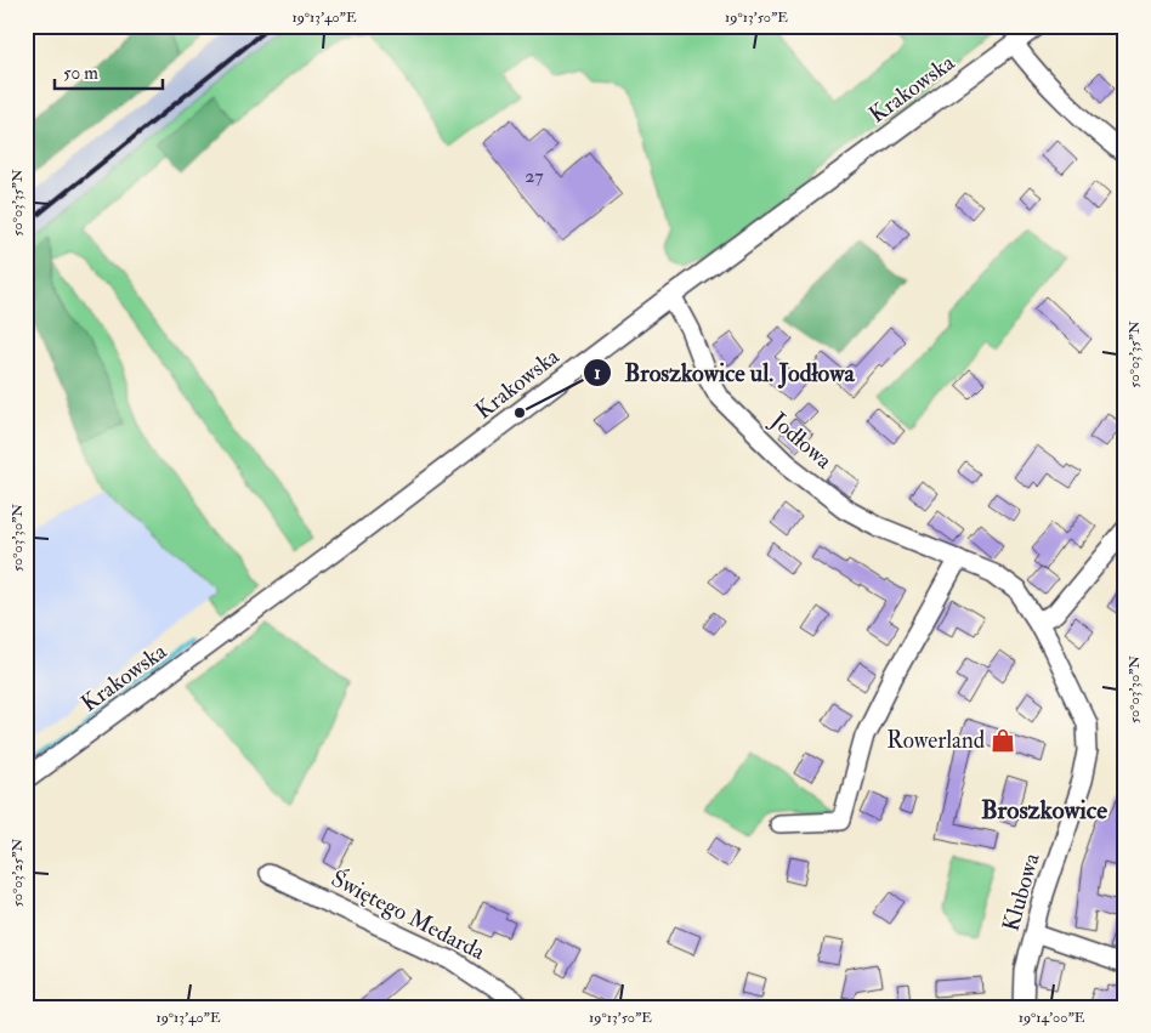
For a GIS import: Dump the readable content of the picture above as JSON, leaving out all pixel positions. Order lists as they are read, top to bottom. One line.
{"streets":{"street":["Krakowska","Jodłowa","Klubowa","Świętego Medarda"]},"crossings":[["Krakowska","Jodłowa"],["Jodłowa","Klubowa"]],"districts":["Broszkowice"],"places":{"other":["Broszkowice ul. Jodłowa"],"shop":["Rowerland"]},"house_numbers":["27"],"scale_bar":"50 m","coordinates":["19°13'40\"E","19°13'50\"E","50°03'35\"N","50°03'30\"N","50°03'25\"N","19°14'00\"E"]}
